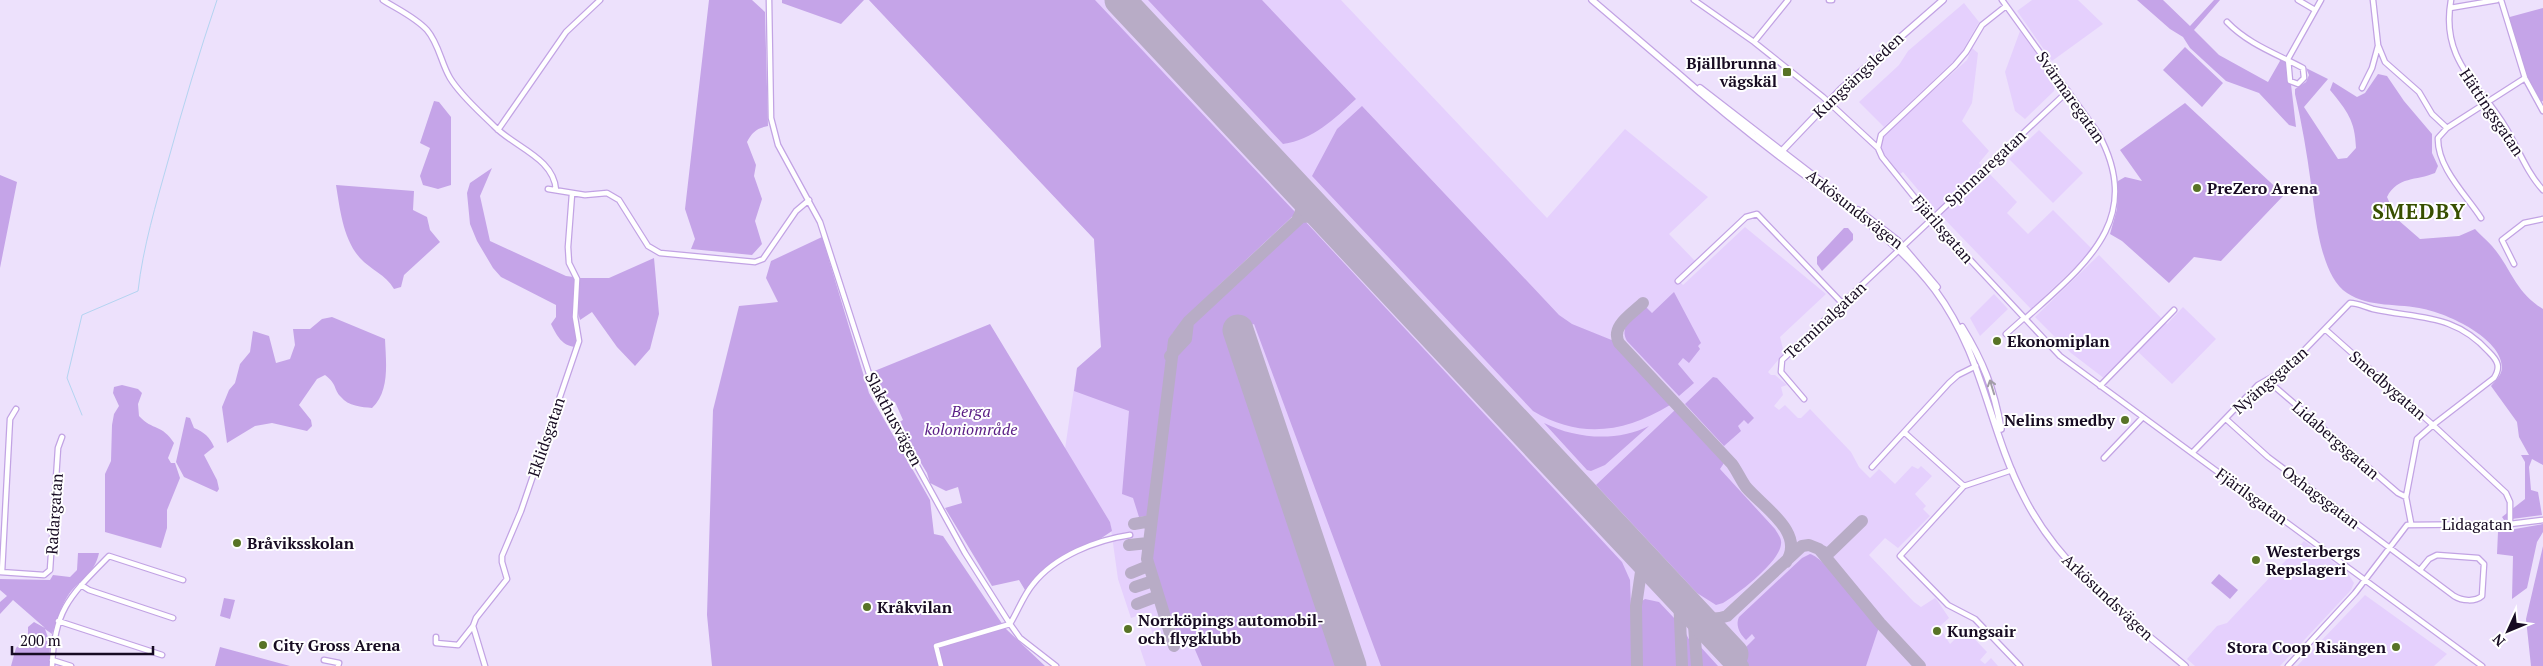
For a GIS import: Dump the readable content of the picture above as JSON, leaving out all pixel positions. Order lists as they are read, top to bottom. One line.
{"streets":{"main road":["Kungsängsleden","Arkösundsvägen"],"street":["Svärmaregatan","Hättingsgatan","Spinnaregatan","Fjärilsgatan","Terminalgatan","Nyängsgatan","Smedbygatan","Slakthusvägen","Eklidsgatan","Lidabergsgatan","Oxhagsgatan","Radargatan","Lidagatan"]},"crossings":[["Kungsängsleden","Arkösundsvägen"],["Kungsängsleden","Fjärilsgatan"],["Svärmaregatan","Spinnaregatan"],["Svärmaregatan","Fjärilsgatan"],["Spinnaregatan","Arkösundsvägen"],["Spinnaregatan","Fjärilsgatan"],["Spinnaregatan","Terminalgatan"],["Arkösundsvägen","Terminalgatan"],["Fjärilsgatan","Nyängsgatan"],["Nyängsgatan","Smedbygatan"],["Nyängsgatan","Lidabergsgatan"],["Nyängsgatan","Oxhagsgatan"],["Smedbygatan","Lidabergsgatan"],["Smedbygatan","Lidagatan"]],"districts":["SMEDBY"],"parks":["Berga koloniområde"],"places":{"transit":["Bjällbrunna vägskäl"],"other":["PreZero Arena","Ekonomiplan","Nelins smedby","Bråviksskolan","Westerbergs Repslageri","Kråkvilan","Norrköpings automobil- och flygklubb","Kungsair","City Gross Arena","Stora Coop Risängen"]},"scale_bar":"200 m","north":"bottom left"}
